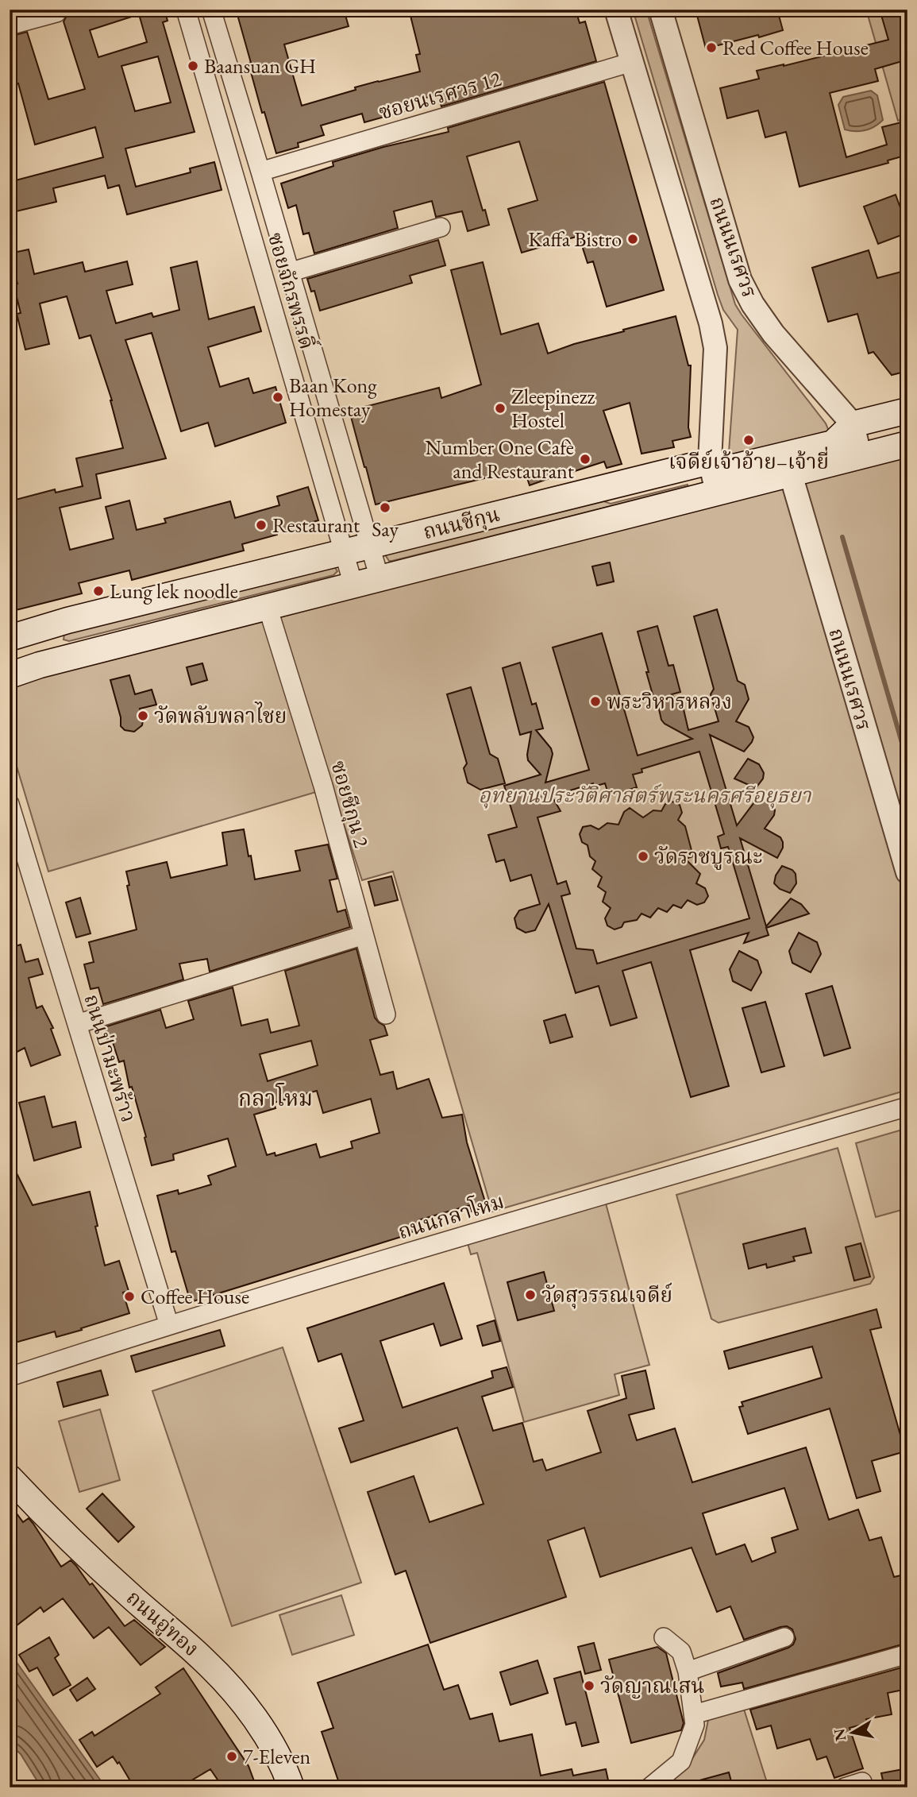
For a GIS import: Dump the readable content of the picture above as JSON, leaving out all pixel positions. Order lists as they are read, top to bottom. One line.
{"streets":{"main road":["ถนนชีกุน","ถนนอู่ทอง"],"street":["ซอยนเรศวร 12","ถนนนเรศวร","ซอยจักรพรรดิ์","ซอยชีกุน 2","ถนนป่ามะพร้าว","ถนนกลาโหม"]},"crossings":[["ซอยนเรศวร 12","ถนนนเรศวร"],["ซอยนเรศวร 12","ซอยจักรพรรดิ์"],["ถนนนเรศวร","ถนนชีกุน"],["ซอยจักรพรรดิ์","ถนนชีกุน"],["ถนนชีกุน","ซอยชีกุน 2"],["ถนนป่ามะพร้าว","ถนนกลาโหม"]],"districts":["กลาโหม"],"parks":["อุทยานประวัติศาสตร์พระนครศรีอยุธยา"],"places":["Red Coffee House","Baansuan GH","Kaffa Bistro","Baan Kong Homestay","Zleepinezz Hostel","เจดีย์เจ้าอ้าย–เจ้ายี่","Number One Cafè and Restaurant","Say","Restaurant","Lung lek noodle","พระวิหารหลวง","วัดพลับพลาไชย","วัดราชบูรณะ","วัดสุวรรณเจดีย์","Coffee House","วัดญาณเสน","7-Eleven"],"north":"left"}
